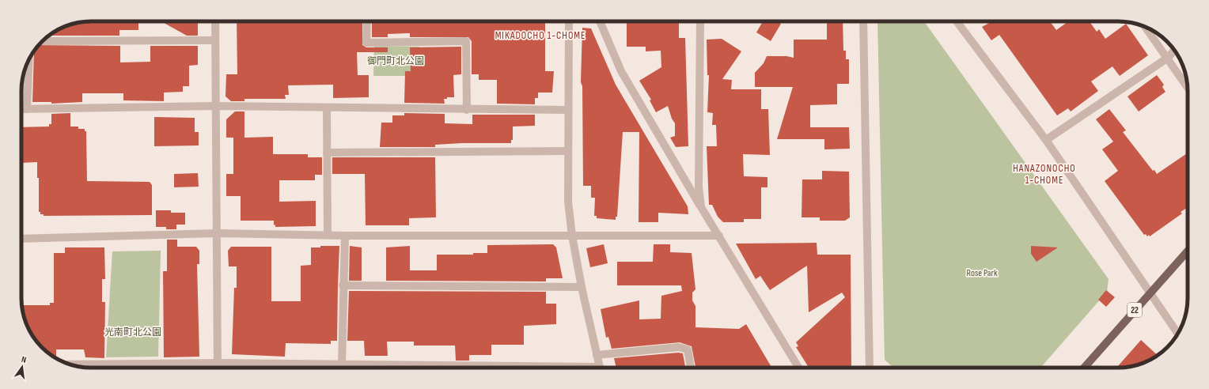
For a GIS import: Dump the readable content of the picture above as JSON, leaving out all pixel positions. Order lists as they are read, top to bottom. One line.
{"streets":{"main road":["22"]},"districts":["MIKADOCHO 1-CHOME","HANAZONOCHO 1-CHOME"],"parks":["御門町北公園","Rose Park","光南町北公園"],"north":"top"}
